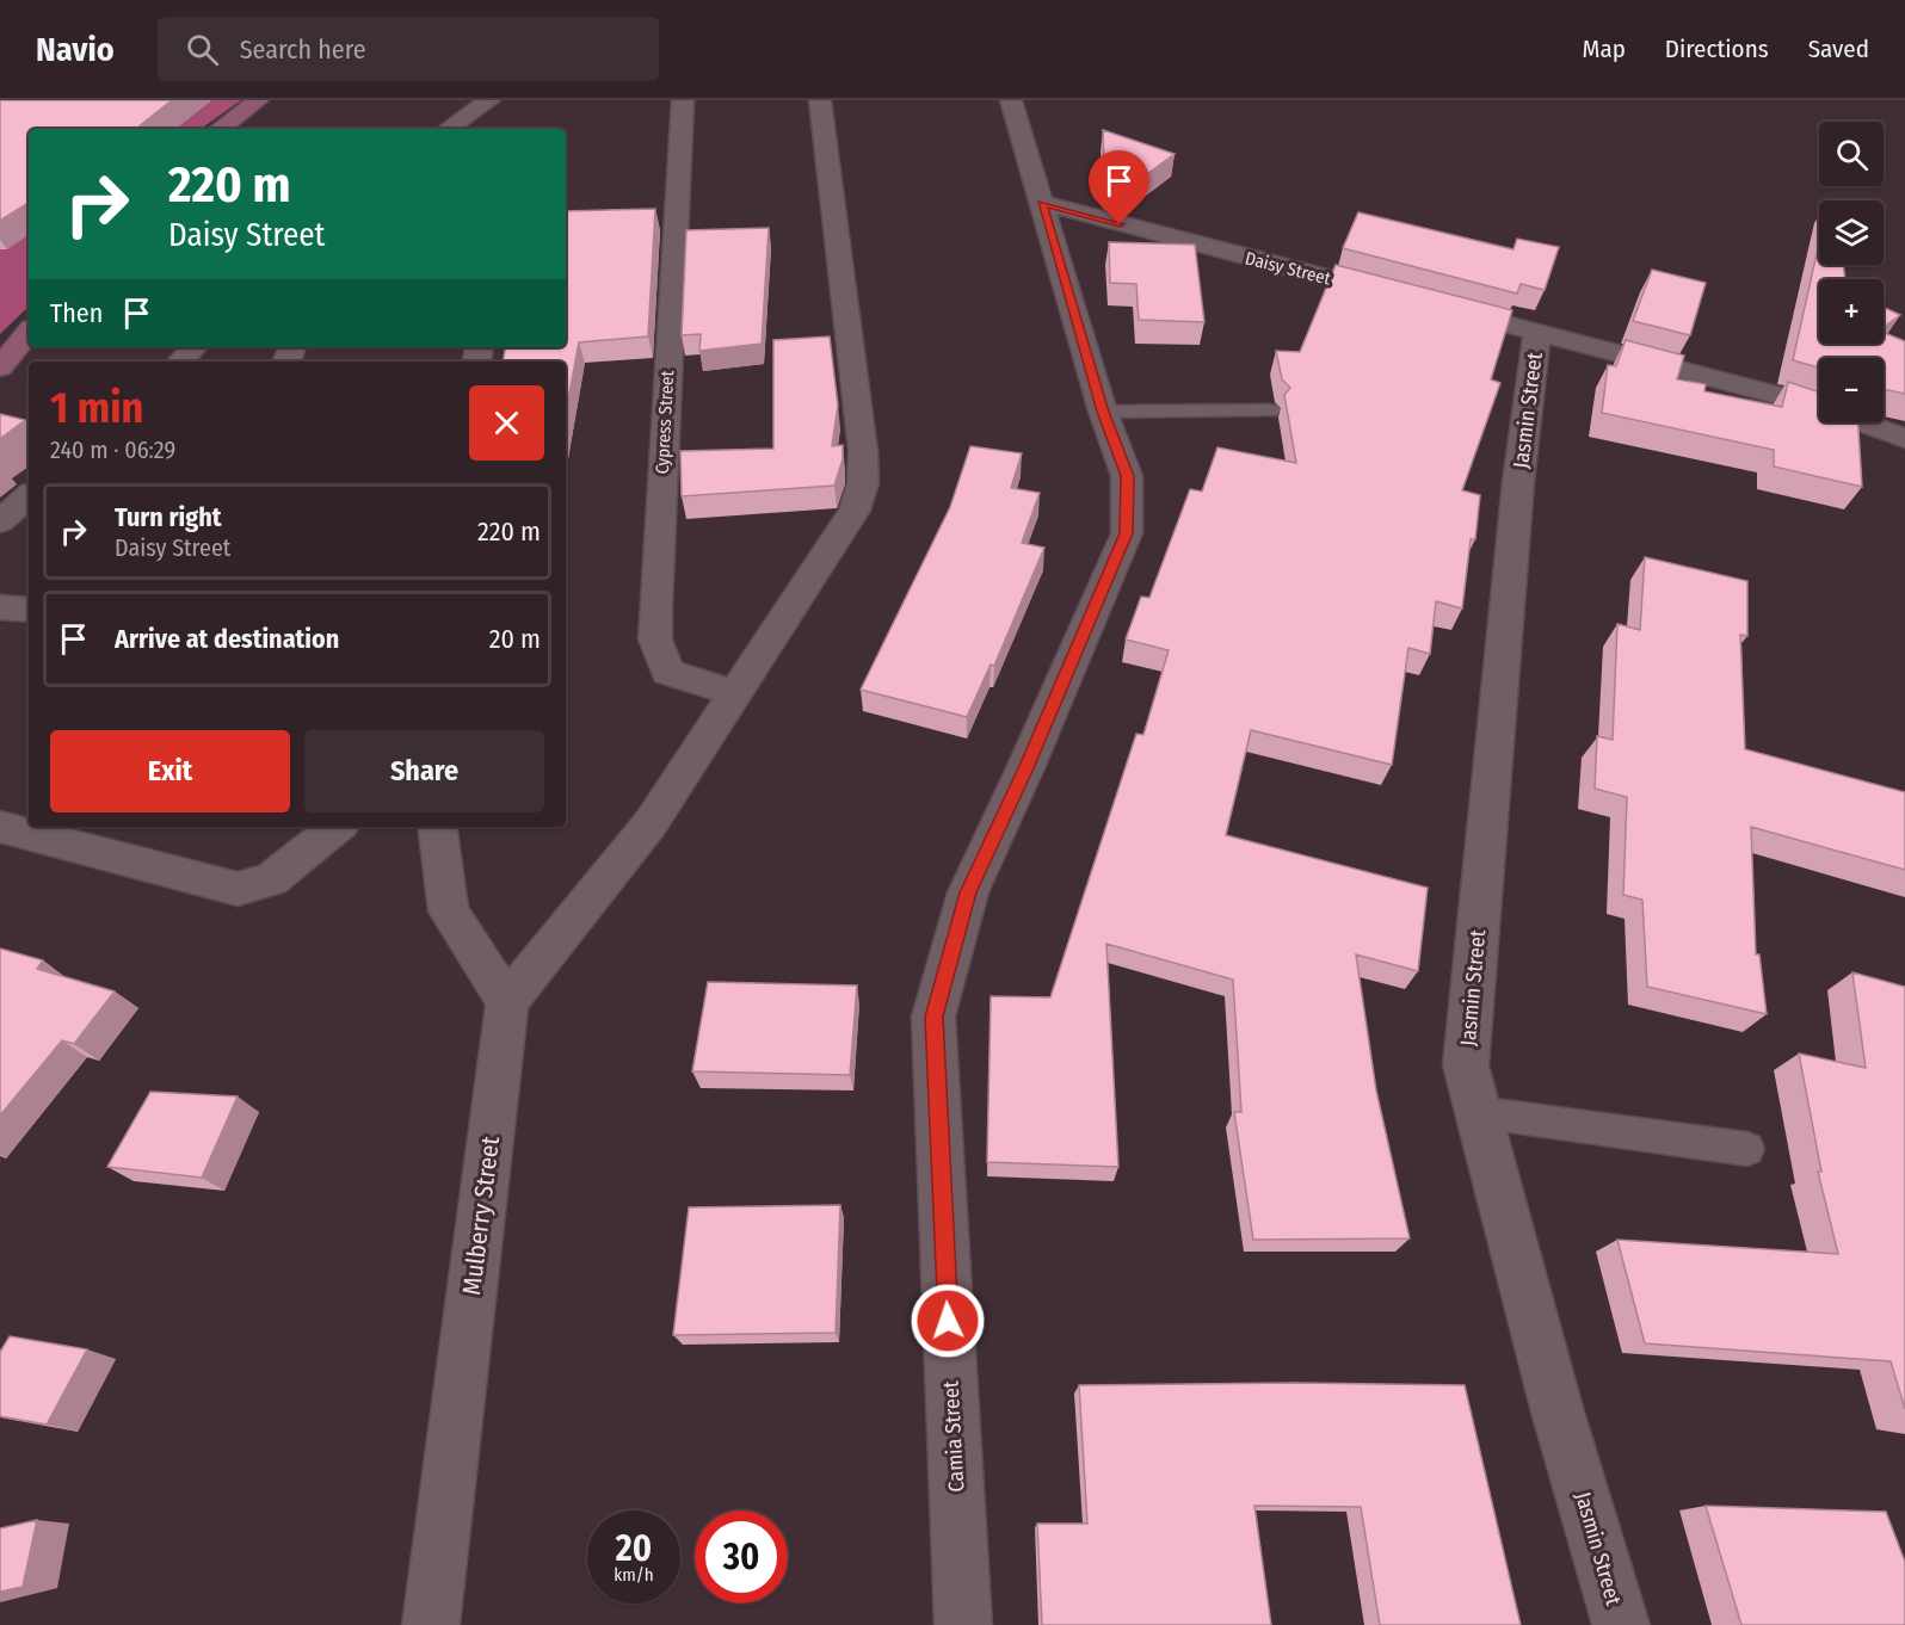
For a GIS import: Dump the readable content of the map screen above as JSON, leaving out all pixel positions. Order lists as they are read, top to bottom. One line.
{"streets":{"street":["Daisy Street","Jasmin Street","Cypress Street","Mulberry Street","Camia Street"]},"crossings":[["Daisy Street","Camia Street"]],"page":{"header":"Navio","search":"Search here","nav":["Map","Directions","Saved"],"map_buttons":["+","−"],"turn":["220 m","Daisy Street"],"then":"Then","heading":["1 min","240 m · 06:29"],"list":[{"name":"Turn right","note":"Daisy Street","value":"220 m"},{"name":"Arrive at destination","value":"20 m"}],"buttons":["Exit","Share"],"speed":"20 km/h","limit":"30"}}
